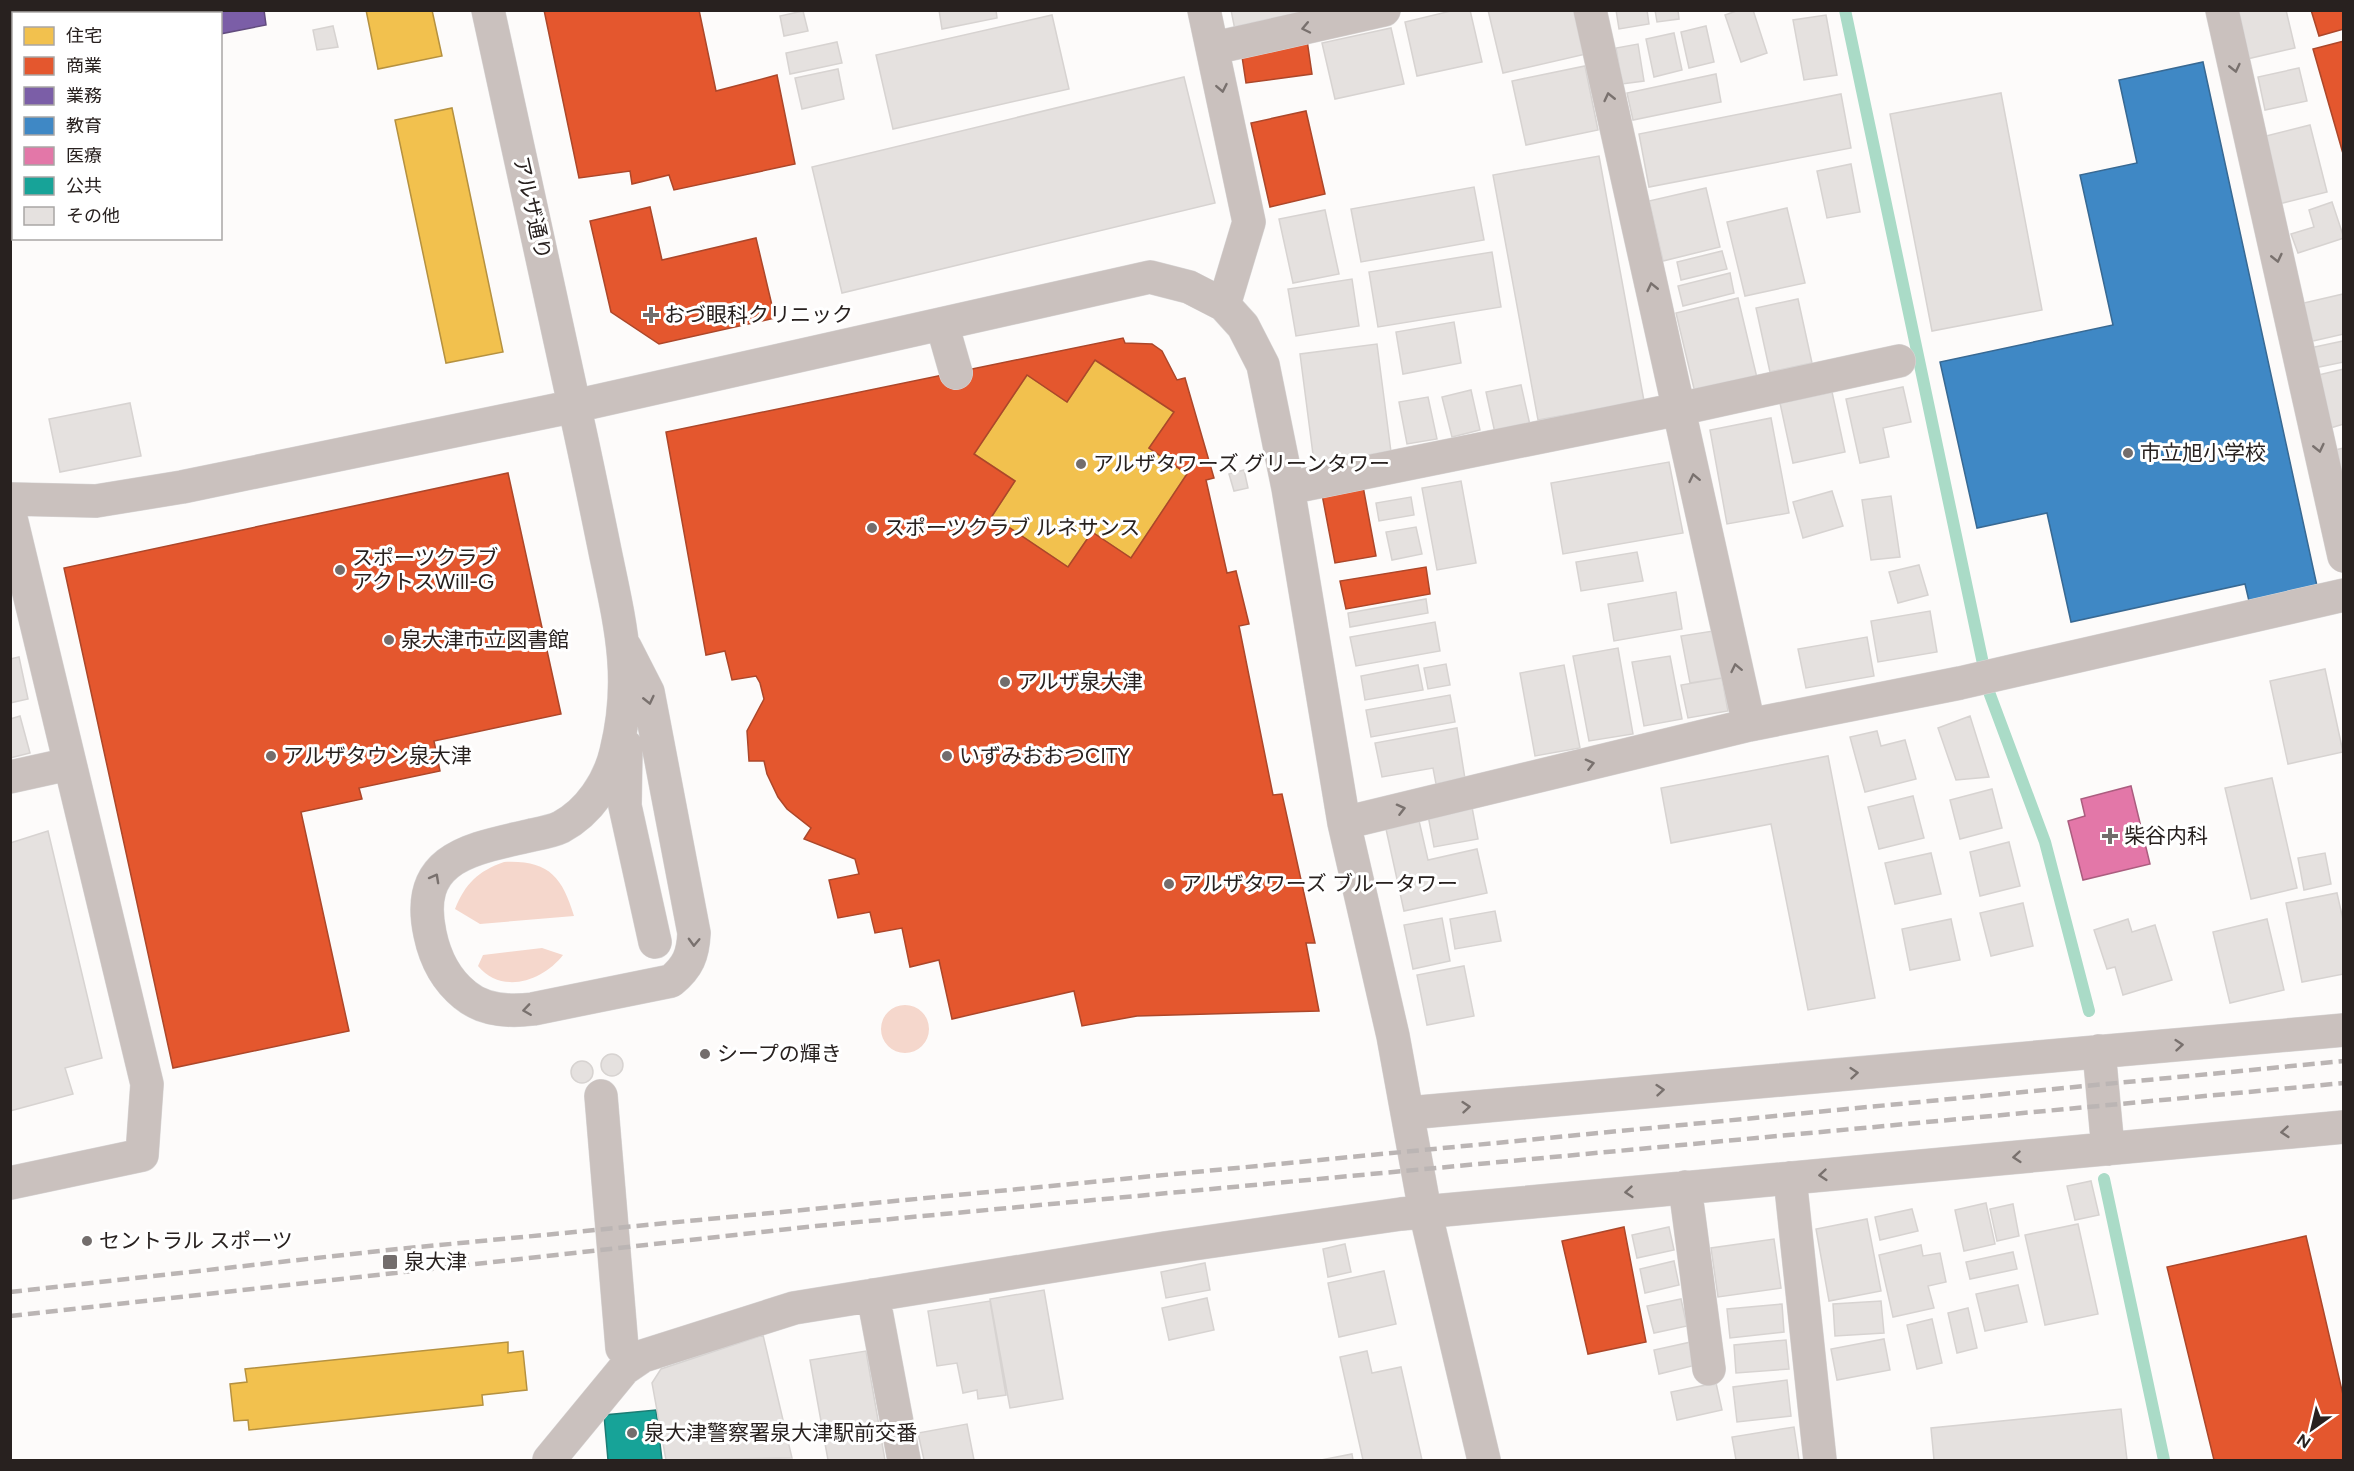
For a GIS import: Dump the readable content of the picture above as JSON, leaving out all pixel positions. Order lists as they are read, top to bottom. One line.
{"streets":{"street":["アルザ通り"]},"places":{"health":["おづ眼科クリニック","柴谷内科"],"other":["市立旭小学校","アルザタワーズ グリーンタワー","スポーツクラブ ルネサンス","スポーツクラブ アクトスWill-G","泉大津市立図書館","アルザ泉大津","アルザタウン泉大津","いずみおおつCITY","アルザタワーズ ブルータワー","シープの輝き","セントラル スポーツ","泉大津警察署泉大津駅前交番"],"transit":["泉大津"]},"legend":["住宅","商業","業務","教育","医療","公共","その他"],"north":"bottom left"}
